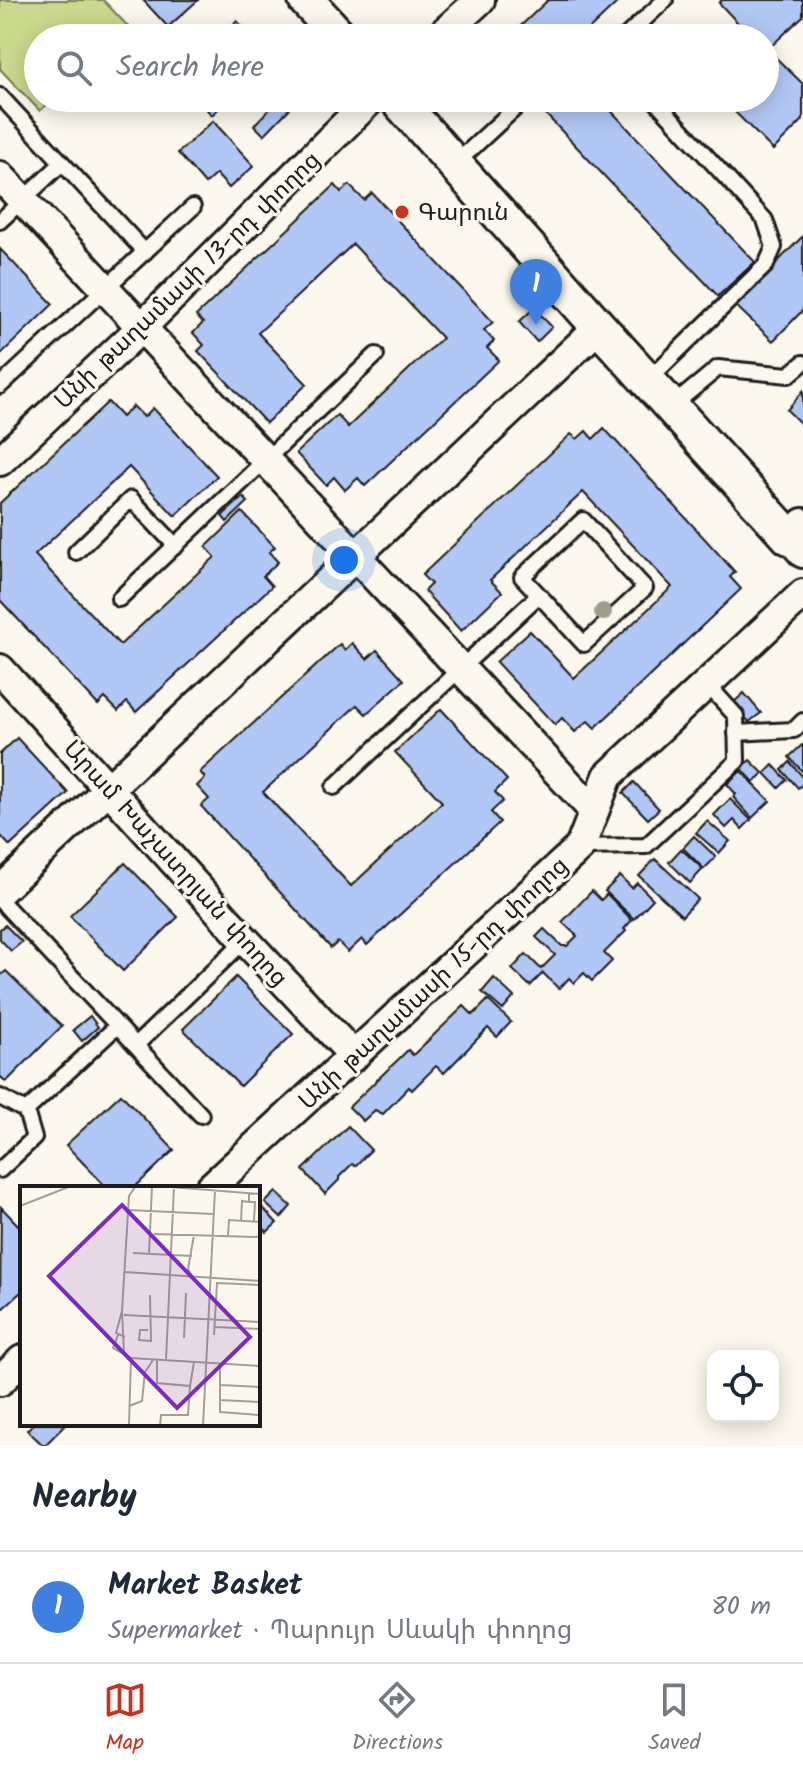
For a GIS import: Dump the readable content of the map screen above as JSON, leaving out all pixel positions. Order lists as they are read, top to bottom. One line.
{"streets":{"street":["Անի թաղամասի 13-րդ փողոց","Արամ Խաչատրյան փողոց","Անի թաղամասի 15-րդ փողոց"]},"crossings":[["Արամ Խաչատրյան փողոց","Անի թաղամասի 15-րդ փողոց"]],"places":["Գարուն"],"page":{"search":"Search here","pins":"1","heading":"Nearby","list":[{"mark":"1","name":"Market Basket","note":"Supermarket · Պարույր Սևակի փողոց","value":"80 m"}],"nav":["Map","Directions","Saved"]}}
